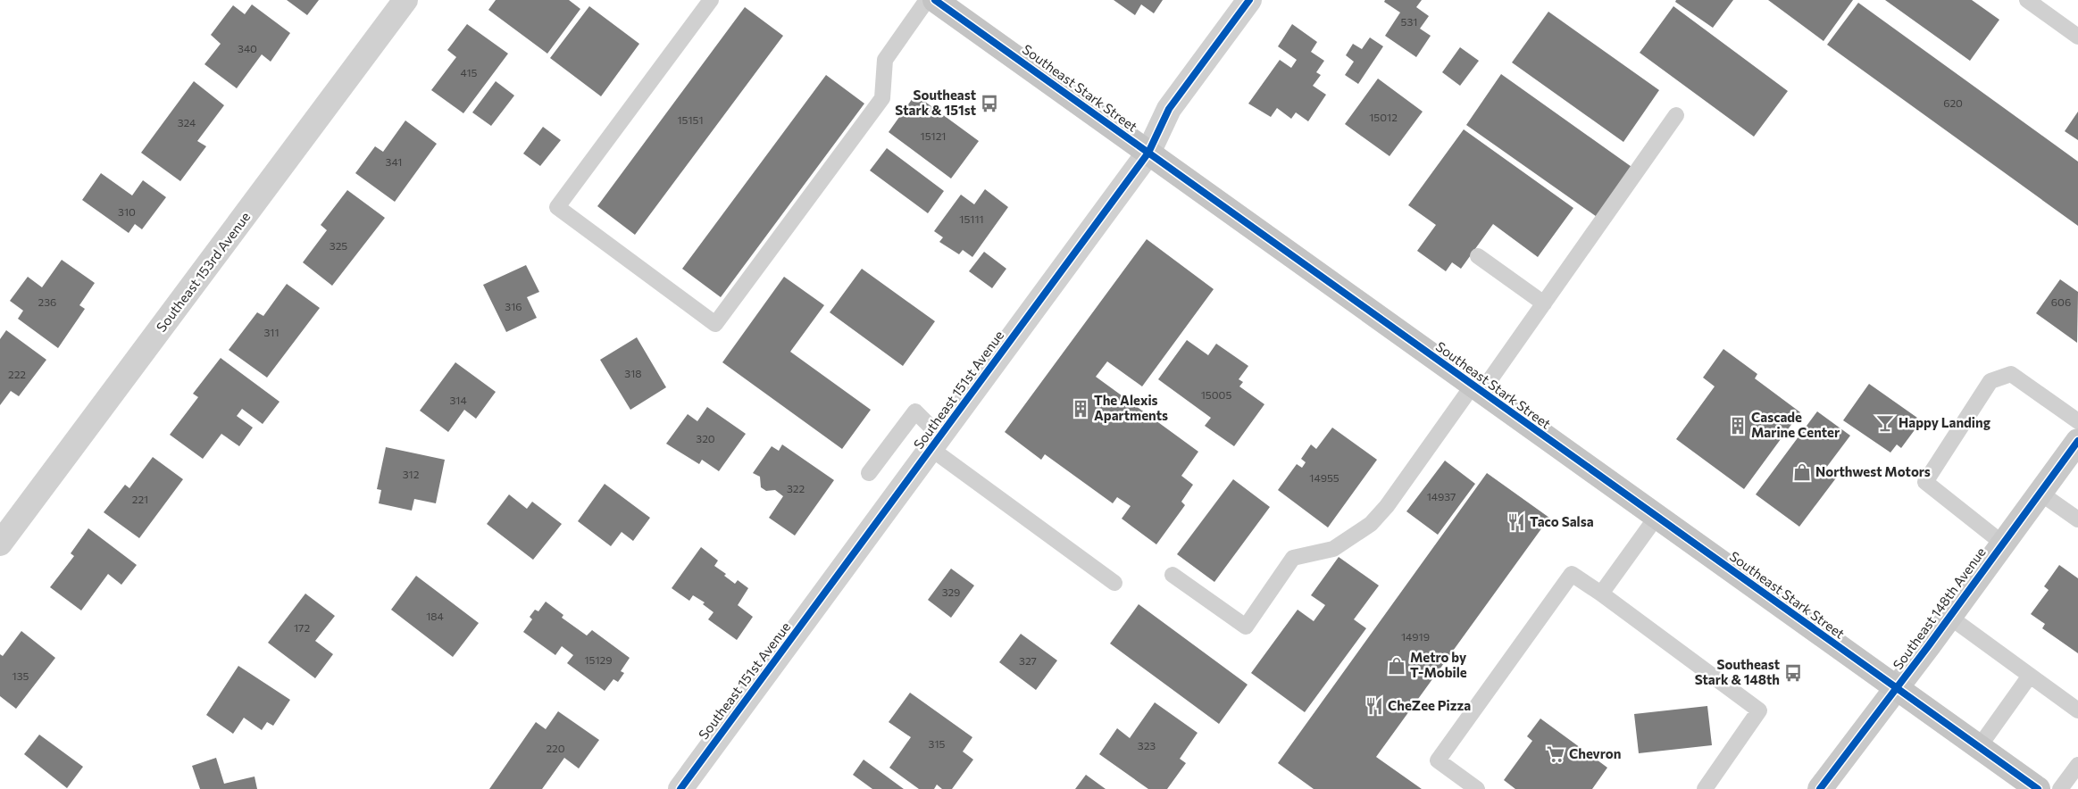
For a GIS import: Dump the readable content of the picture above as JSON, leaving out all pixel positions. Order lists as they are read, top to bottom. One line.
{"streets":{"main road":["Southeast Stark Street","Southeast 148th Avenue"],"street":["Southeast 153rd Avenue","Southeast 151st Avenue"]},"crossings":[["Southeast Stark Street","Southeast 151st Avenue"],["Southeast Stark Street","Southeast 148th Avenue"]],"places":{"bus stop":["Southeast Stark & 151st","Southeast Stark & 148th"],"building":["The Alexis Apartments","Cascade Marine Center"],"bar":["Happy Landing"],"shop":["Northwest Motors","Metro by T-Mobile"],"restaurant":["Taco Salsa","CheZee Pizza"],"supermarket":["Chevron"]},"house_numbers":["531","340","415","620","15012","15151","324","15121","341","310","15111","325","236","606","316","311","318","222","15005","314","320","312","14955","322","14937","221","329","184","172","14919","15129","327","135","315","323","220"]}
